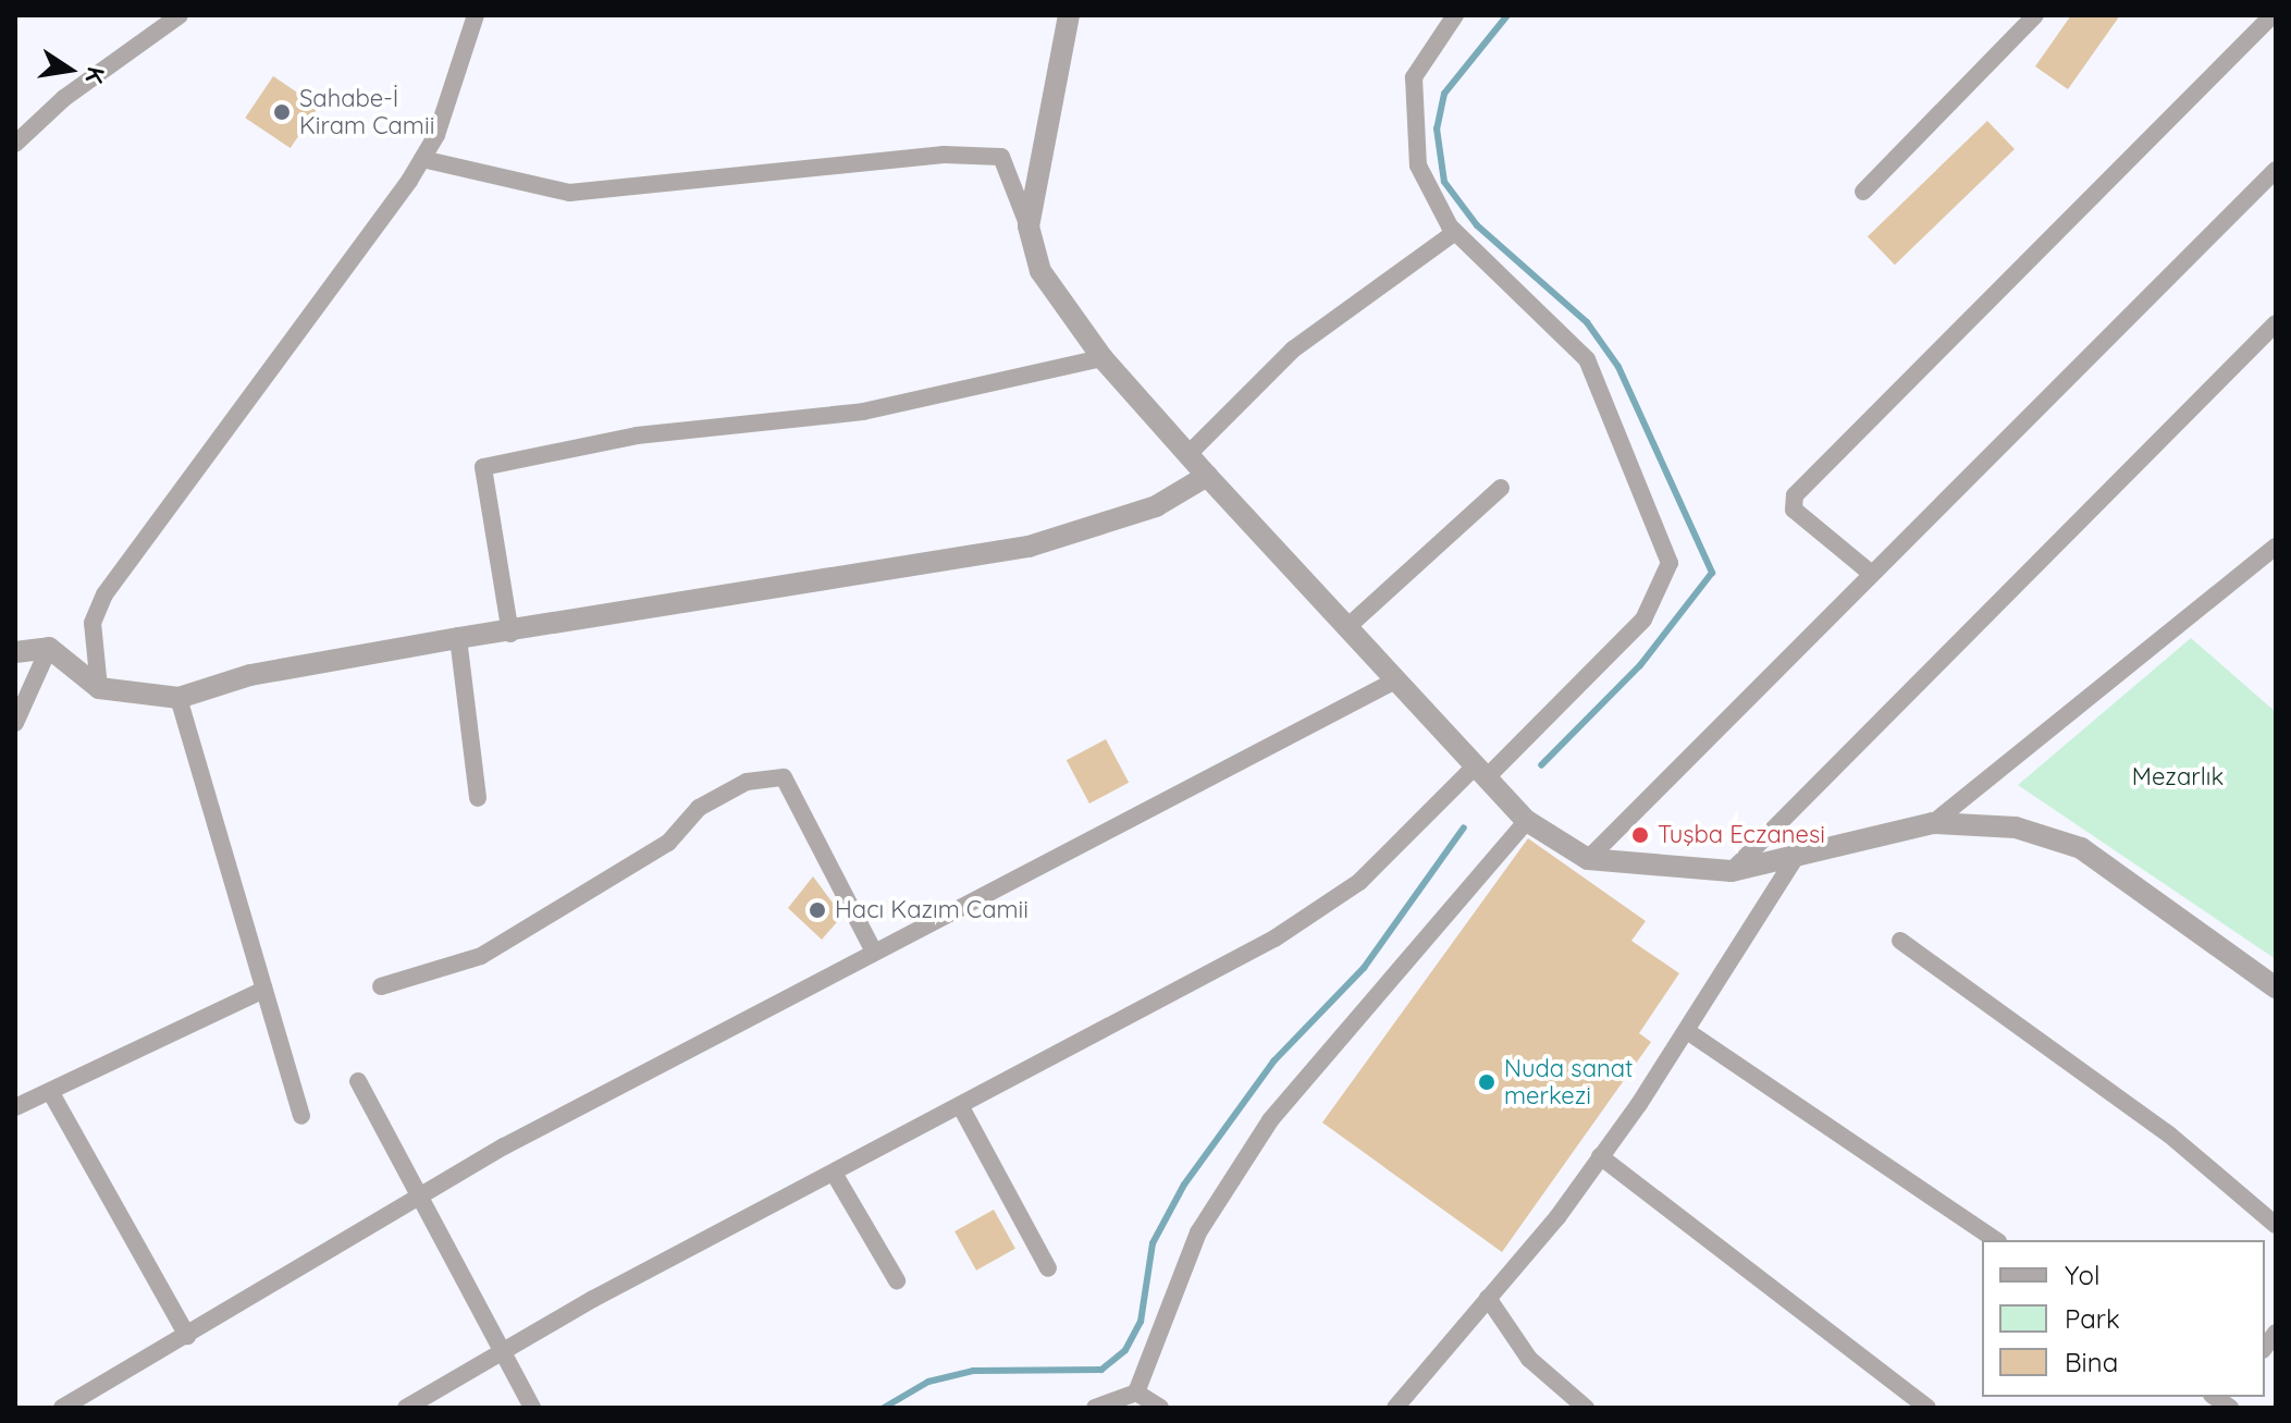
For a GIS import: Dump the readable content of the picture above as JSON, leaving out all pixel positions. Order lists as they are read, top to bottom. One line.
{"parks":["Mezarlık"],"places":["Sahabe-İ Kiram Camii","Tuşba Eczanesi","Hacı Kazım Camii","Nuda sanat merkezi"],"legend":["Yol","Park","Bina"],"north":"right"}
